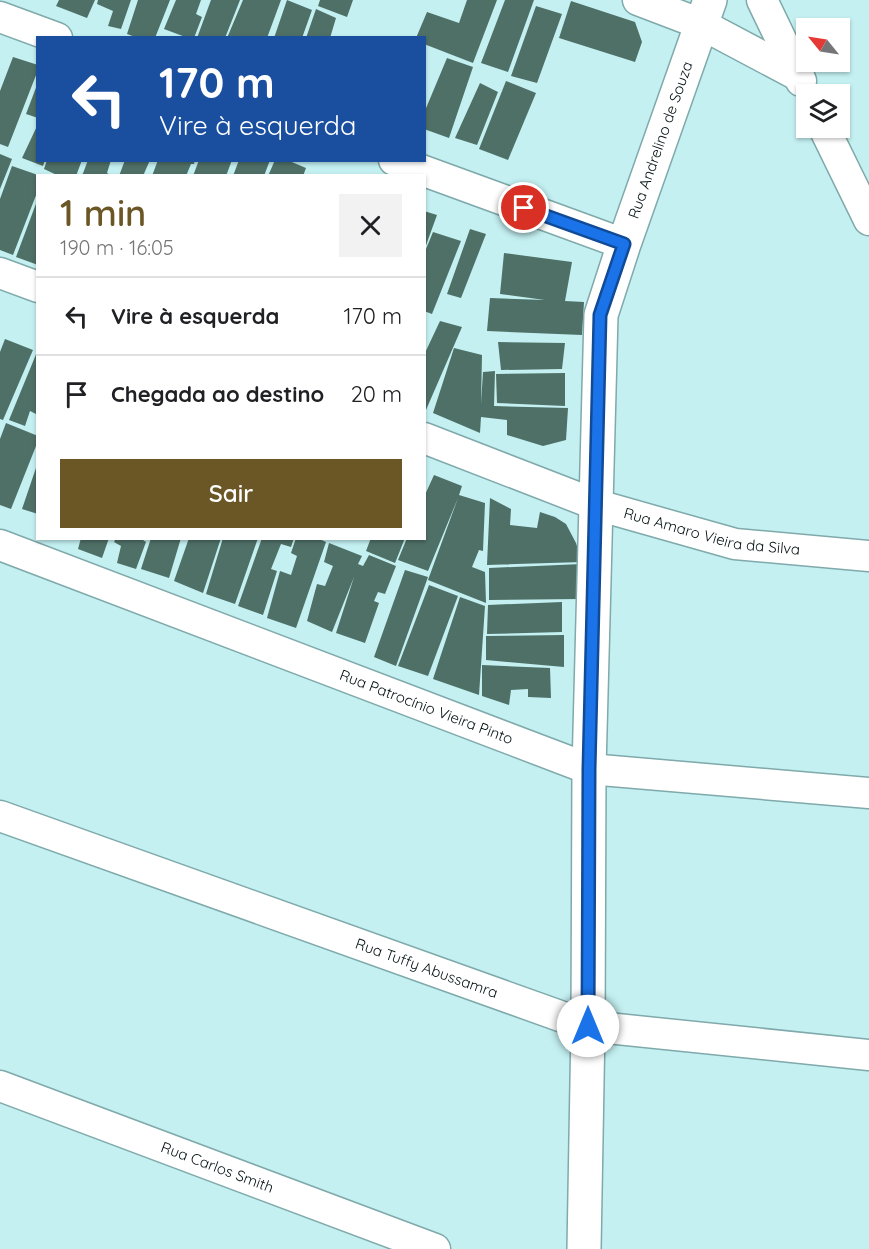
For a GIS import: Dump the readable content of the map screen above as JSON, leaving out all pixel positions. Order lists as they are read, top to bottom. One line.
{"streets":{"street":["Rua Andrelino de Souza","Rua Amaro Vieira da Silva","Rua Patrocínio Vieira Pinto","Rua Tuffy Abussamra","Rua Carlos Smith"]},"crossings":[["Rua Andrelino de Souza","Rua Amaro Vieira da Silva"],["Rua Andrelino de Souza","Rua Patrocínio Vieira Pinto"],["Rua Andrelino de Souza","Rua Tuffy Abussamra"]],"north":"top left","page":{"turn":["170 m","Vire à esquerda"],"heading":["1 min","190 m · 16:05"],"list":[{"name":"Vire à esquerda","value":"170 m"},{"name":"Chegada ao destino","value":"20 m"}],"buttons":"Sair"}}
